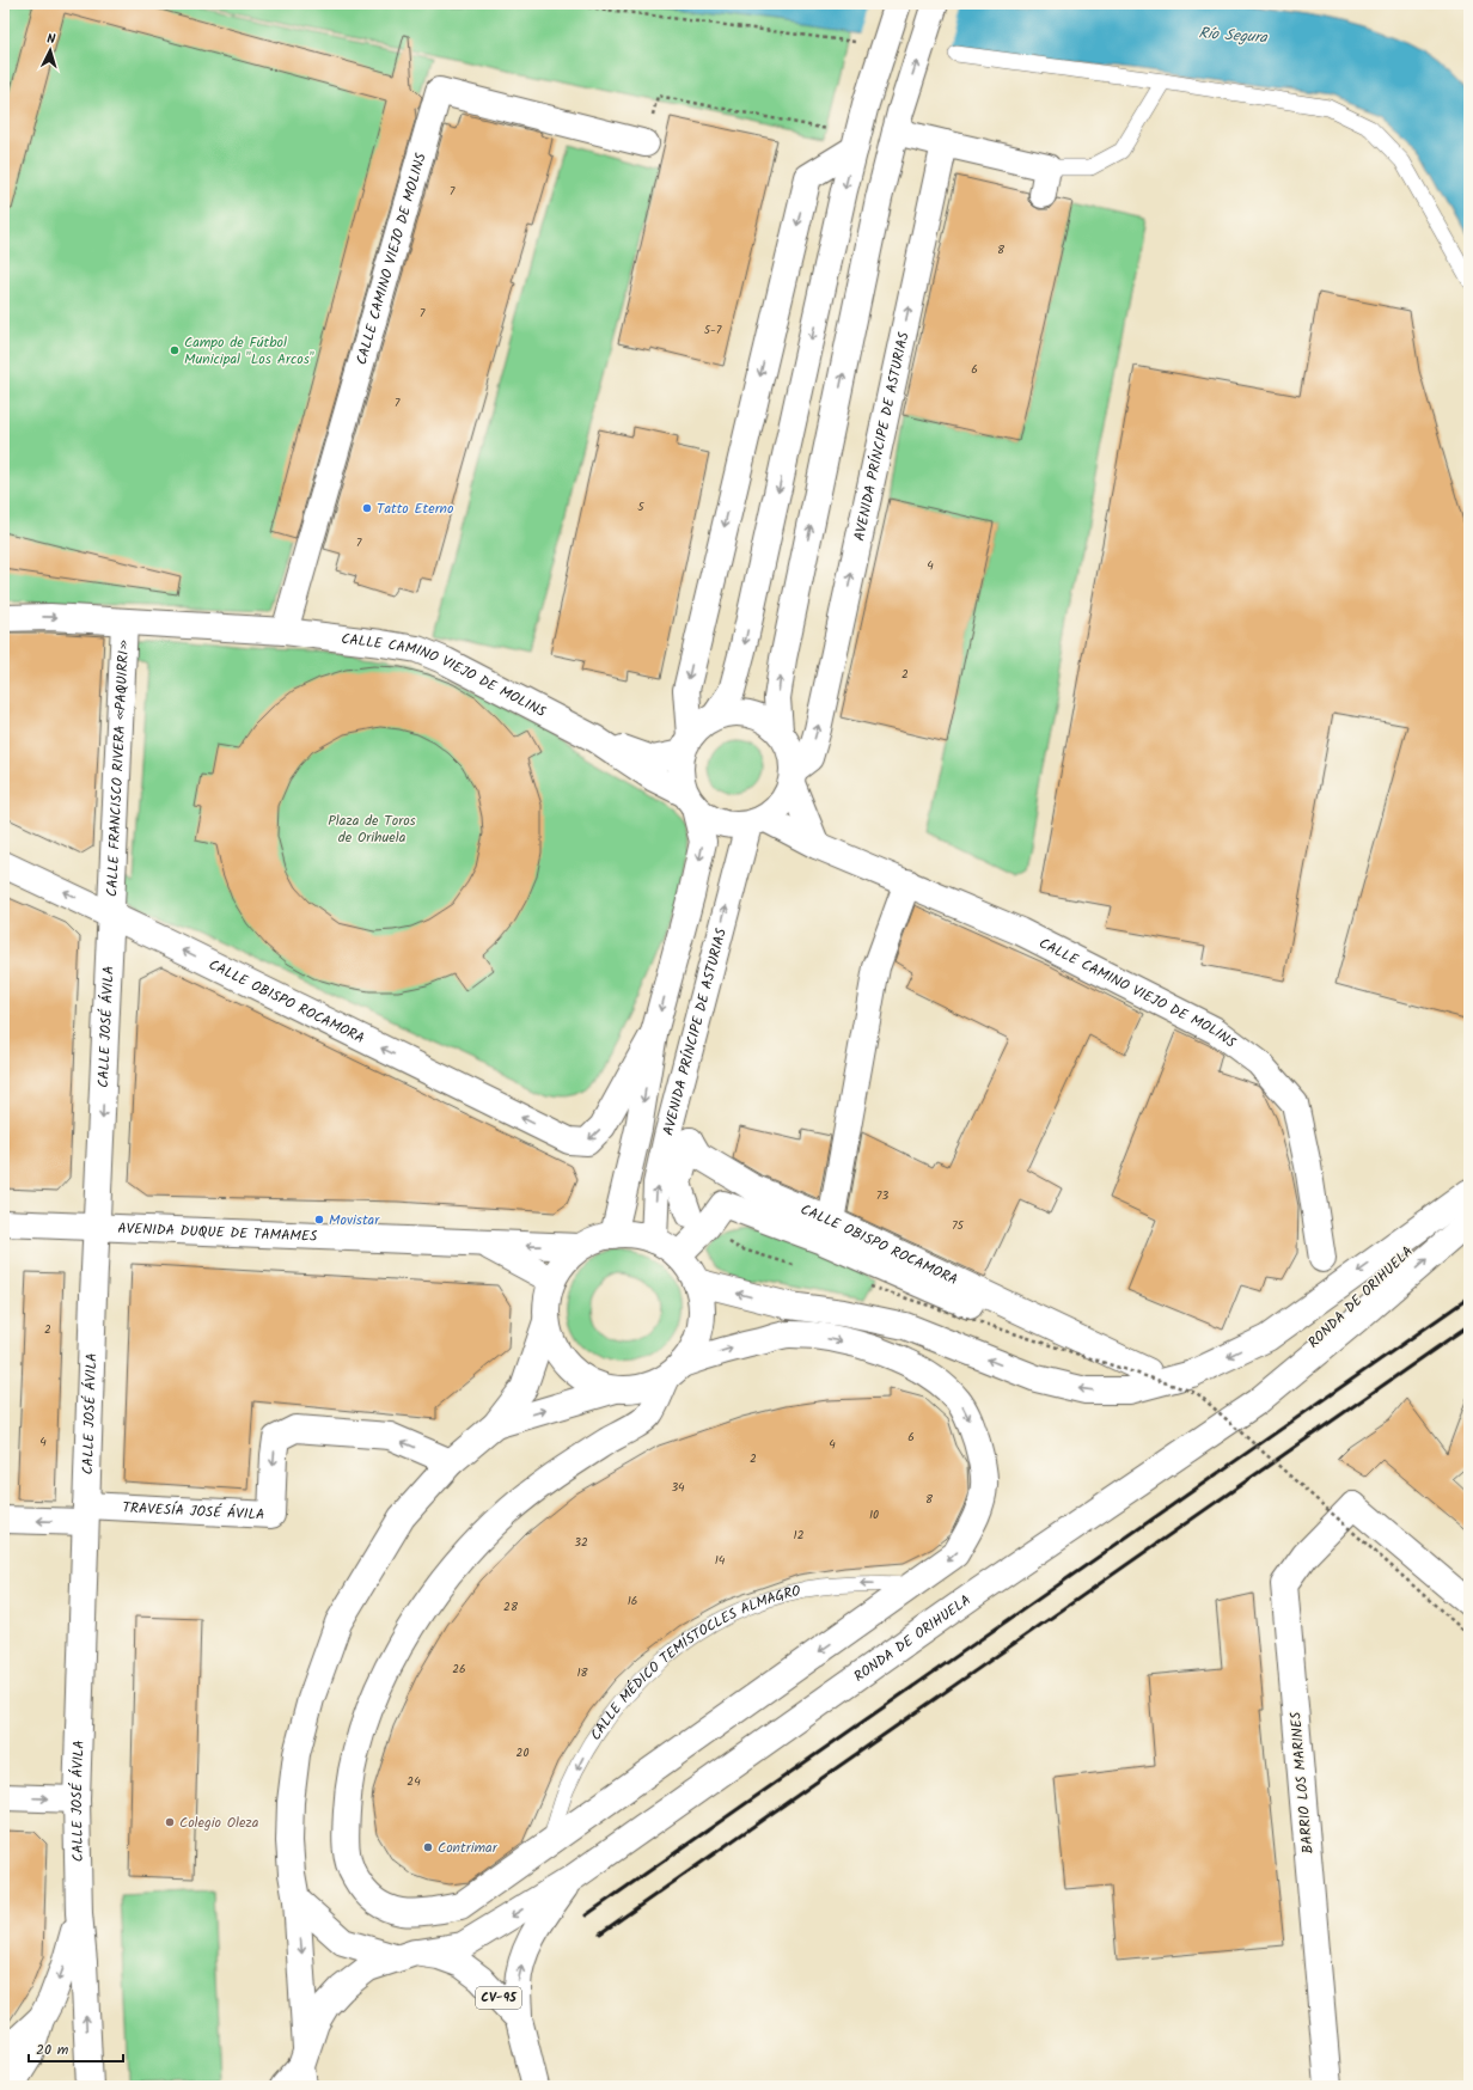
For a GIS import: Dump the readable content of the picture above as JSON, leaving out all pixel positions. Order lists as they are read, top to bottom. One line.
{"streets":{"street":["CALLE CAMINO VIEJO DE MOLINS","AVENIDA PRÍNCIPE DE ASTURIAS","CALLE FRANCISCO RIVERA «PAQUIRRI»","CALLE OBISPO ROCAMORA","CALLE JOSÉ ÁVILA","AVENIDA DUQUE DE TAMAMES","RONDA DE ORIHUELA","TRAVESÍA JOSÉ ÁVILA","BARRIO LOS MARINES","CV-95"],"lane":["CALLE MÉDICO TEMÍSTOCLES ALMAGRO"]},"crossings":[["CALLE CAMINO VIEJO DE MOLINS","AVENIDA PRÍNCIPE DE ASTURIAS"],["CALLE CAMINO VIEJO DE MOLINS","CALLE FRANCISCO RIVERA «PAQUIRRI»"],["AVENIDA PRÍNCIPE DE ASTURIAS","CALLE OBISPO ROCAMORA"],["AVENIDA PRÍNCIPE DE ASTURIAS","AVENIDA DUQUE DE TAMAMES"],["CALLE FRANCISCO RIVERA «PAQUIRRI»","CALLE OBISPO ROCAMORA"],["CALLE FRANCISCO RIVERA «PAQUIRRI»","CALLE JOSÉ ÁVILA"],["CALLE OBISPO ROCAMORA","CALLE JOSÉ ÁVILA"],["CALLE OBISPO ROCAMORA","AVENIDA DUQUE DE TAMAMES"],["CALLE JOSÉ ÁVILA","AVENIDA DUQUE DE TAMAMES"],["CALLE JOSÉ ÁVILA","TRAVESÍA JOSÉ ÁVILA"],["RONDA DE ORIHUELA","CV-95"]],"one_way":["CALLE OBISPO ROCAMORA","TRAVESÍA JOSÉ ÁVILA","CALLE MÉDICO TEMÍSTOCLES ALMAGRO"],"water":["Río Segura"],"parks":["Plaza de Toros de Orihuela"],"places":["Campo de Fútbol Municipal \"Los Arcos\"","Tatto Eterno","Movistar","Colegio Oleza","Contrimar"],"house_numbers":["7","8","7","5-7","6","7","5","7","4","2","73","75","2","6","4","4","2","34","8","10","12","32","14","16","28","26","18","20","24"],"scale_bar":"20 m","north":"top"}
